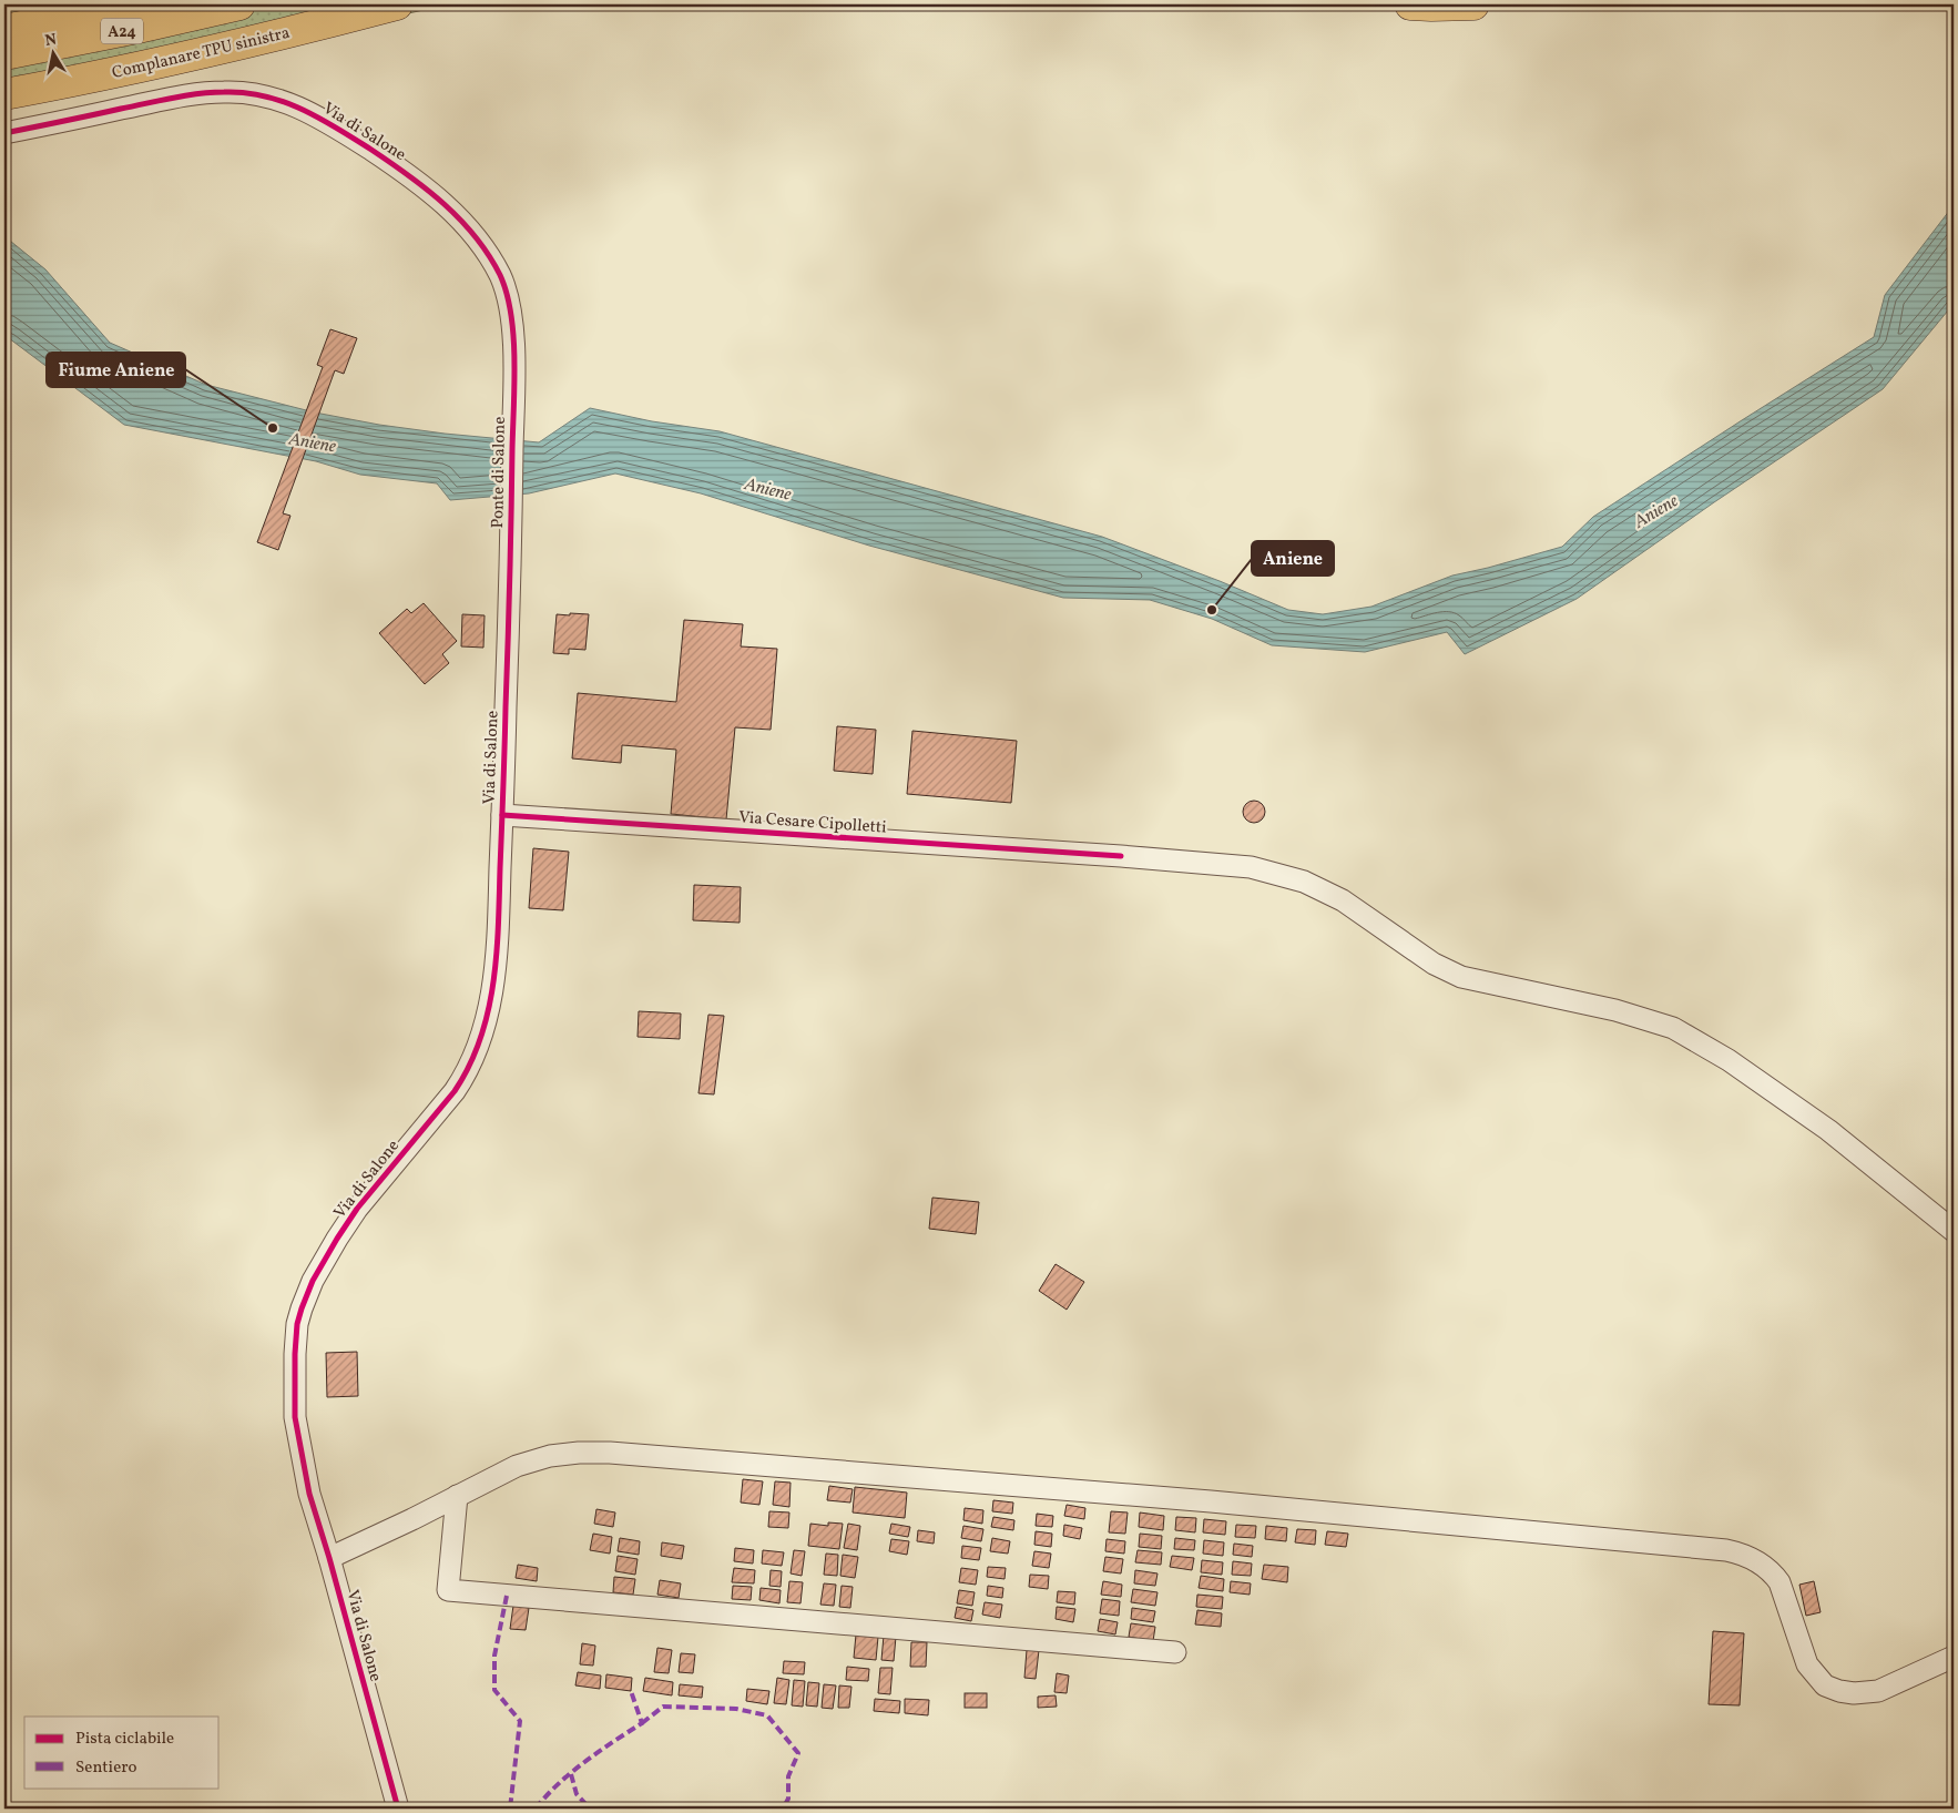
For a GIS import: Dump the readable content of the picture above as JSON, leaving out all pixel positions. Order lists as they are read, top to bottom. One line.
{"streets":{"highway":["A24","Complanare TPU sinistra"],"street":["Via di Salone","Ponte di Salone","Via Cesare Cipolletti"]},"crossings":[["Via di Salone","Ponte di Salone"],["Via di Salone","Via Cesare Cipolletti"]],"water":["Aniene"],"places":["Fiume Aniene","Aniene"],"legend":["Pista ciclabile","Sentiero"],"north":"top"}
